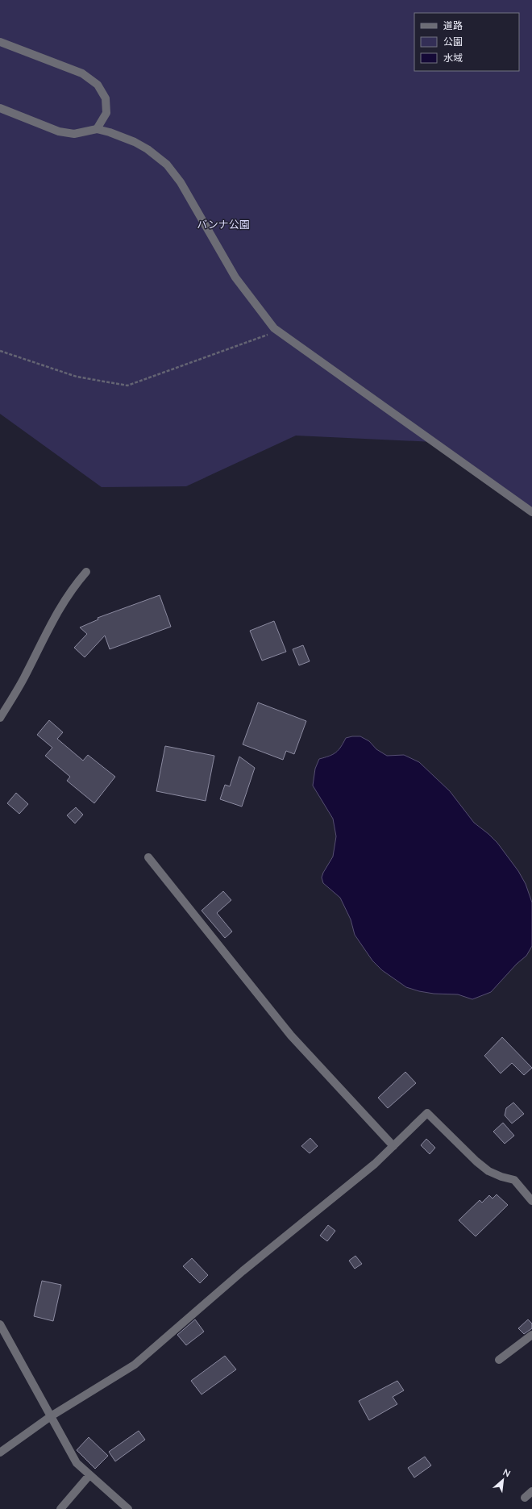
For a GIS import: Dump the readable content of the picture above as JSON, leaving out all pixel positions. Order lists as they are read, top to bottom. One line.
{"parks":["バンナ公園"],"legend":["道路","公園","水域"],"north":"top right"}
